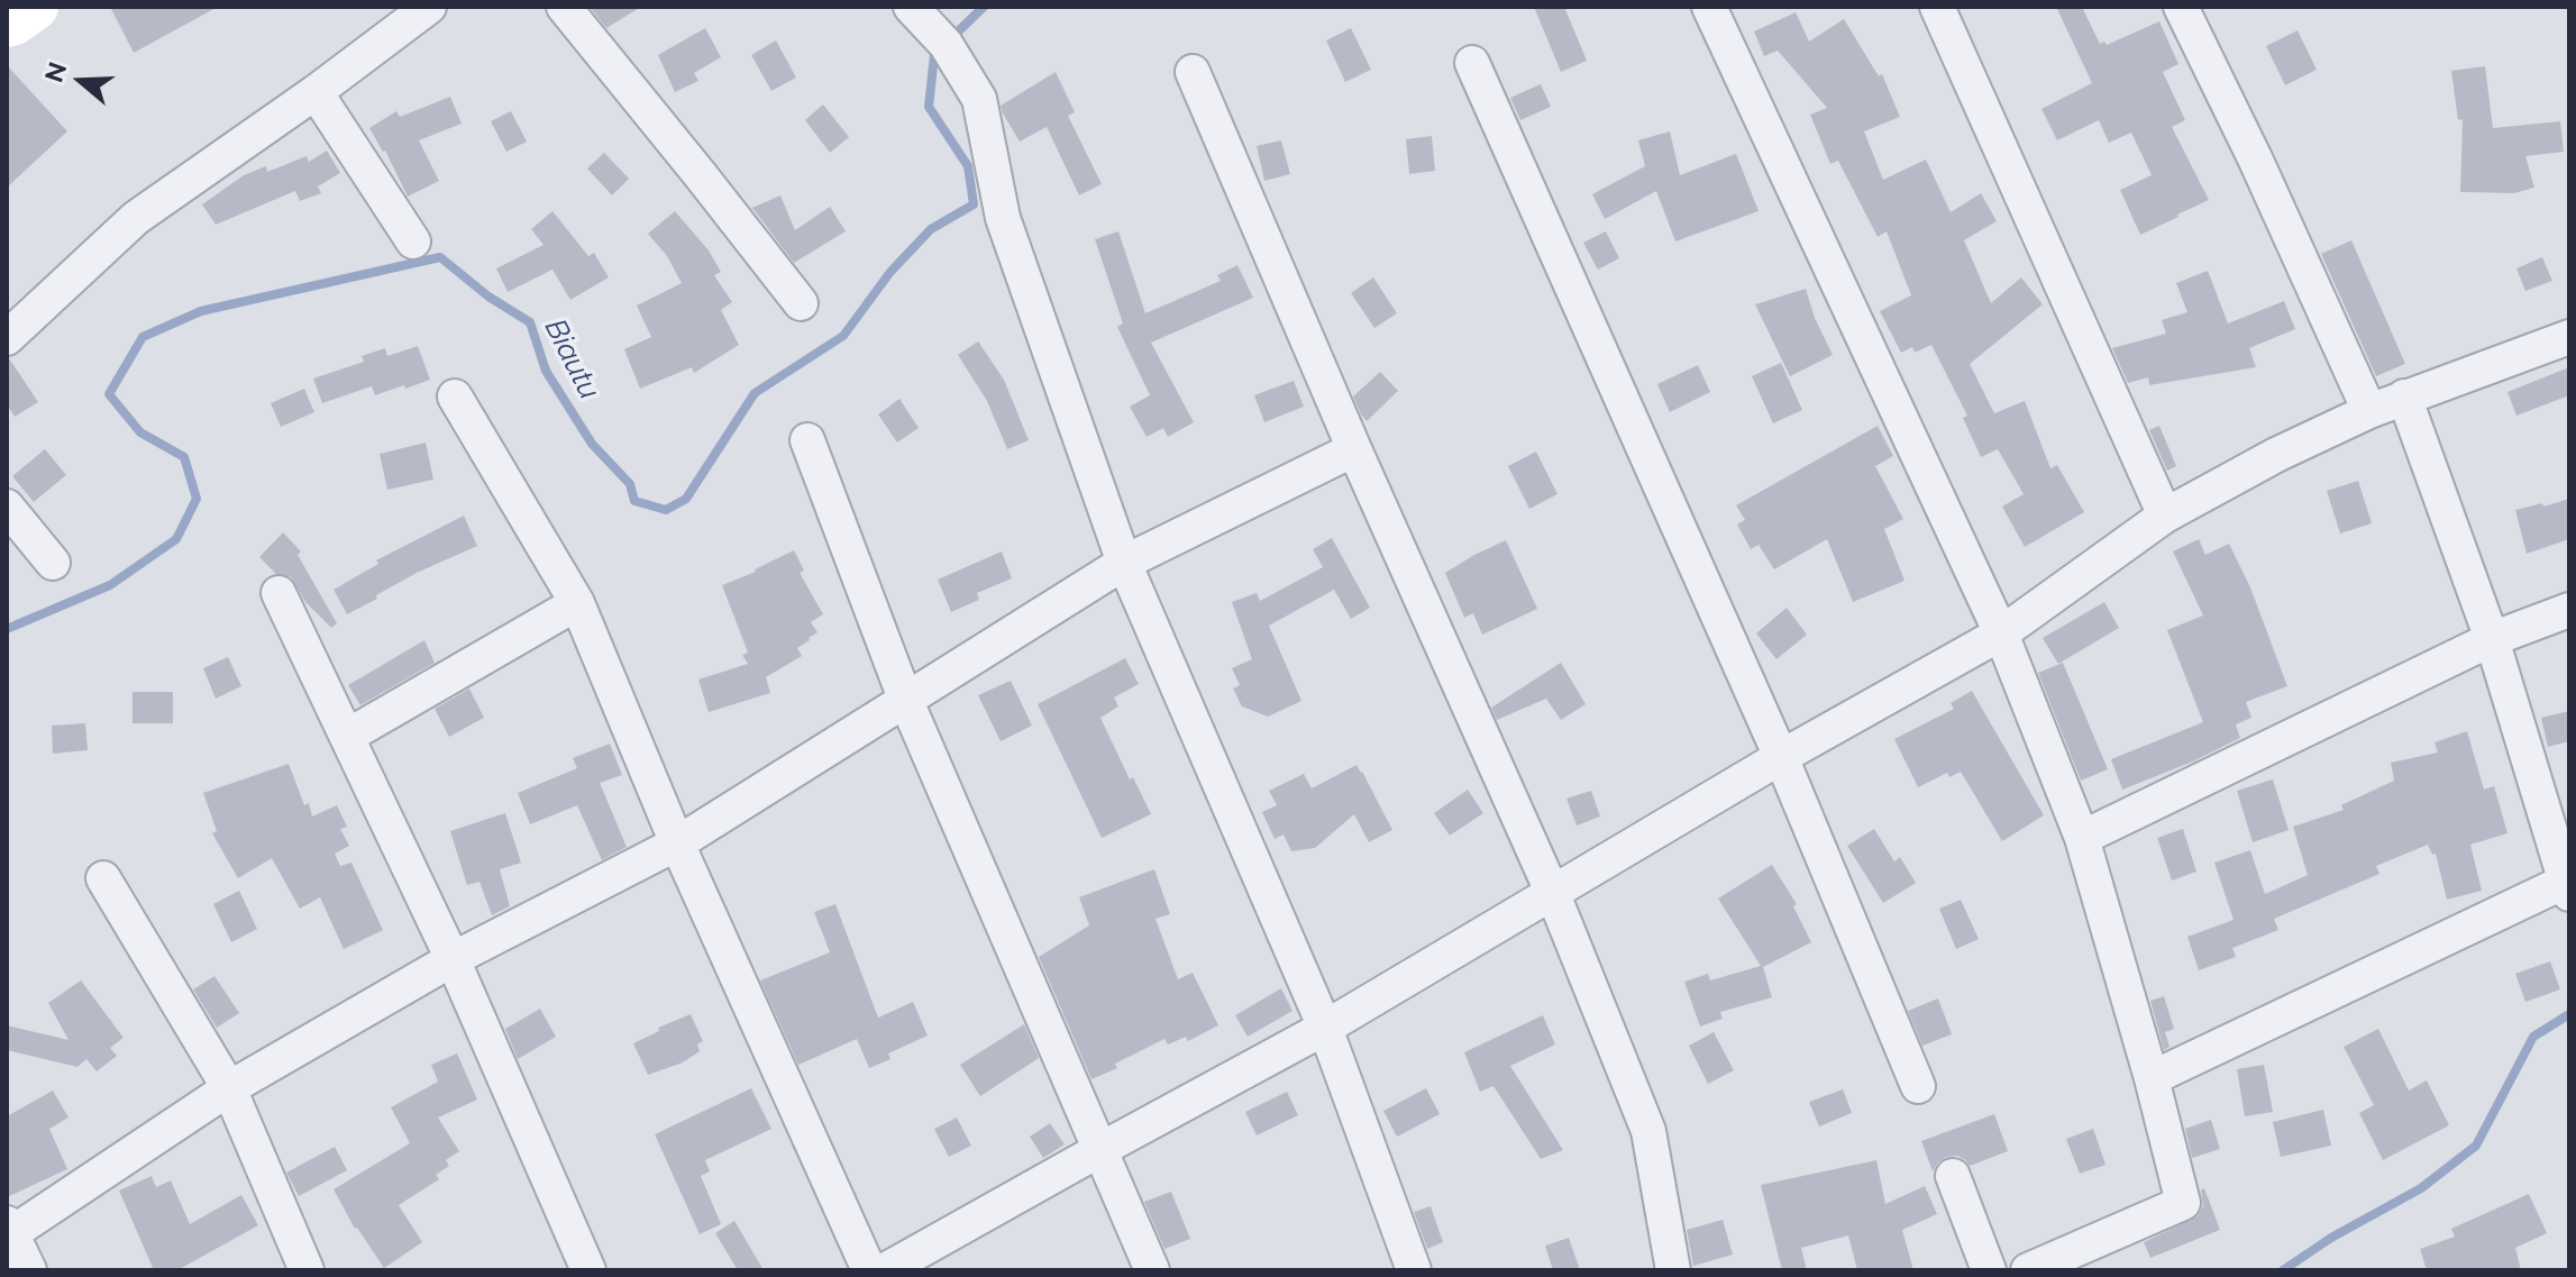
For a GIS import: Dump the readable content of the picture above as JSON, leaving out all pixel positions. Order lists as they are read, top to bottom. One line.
{"water":["Biautu"],"north":"left"}
